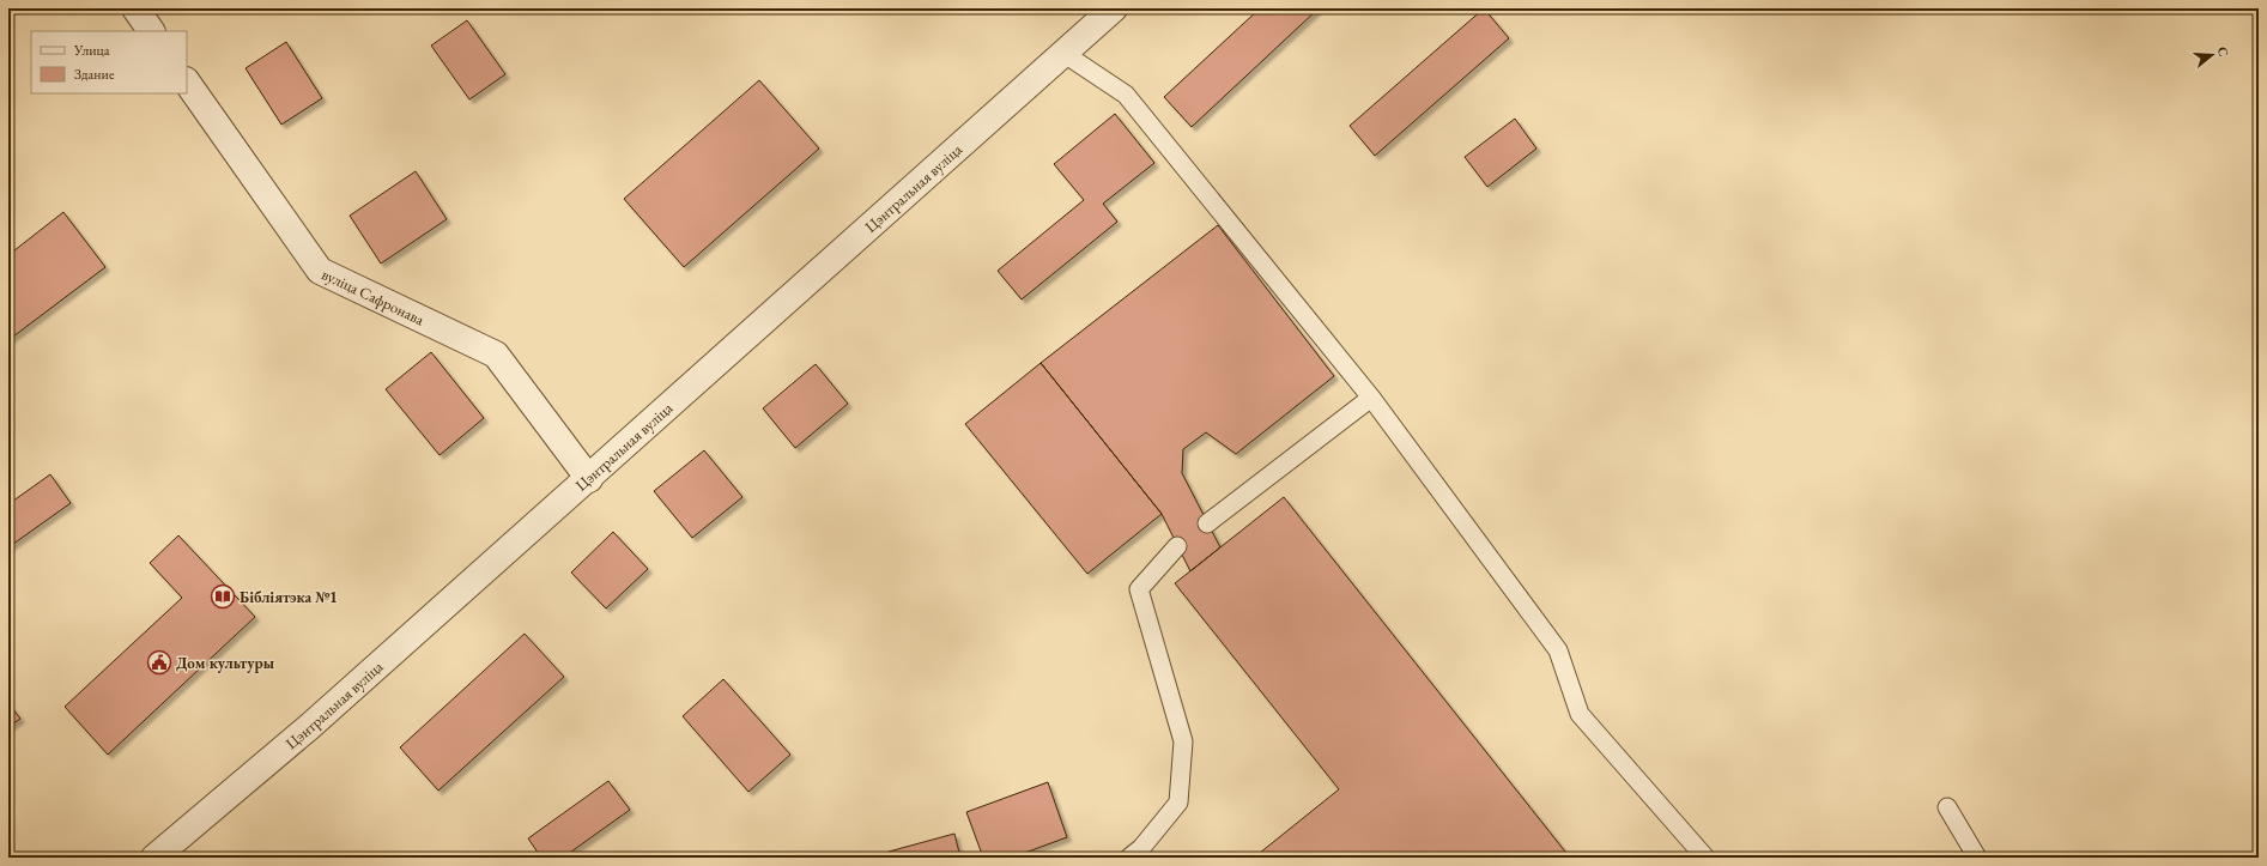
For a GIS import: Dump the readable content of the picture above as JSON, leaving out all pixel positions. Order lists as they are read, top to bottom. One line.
{"streets":{"street":["Цэнтральная вуліца","вуліца Сафронава"]},"crossings":[["Цэнтральная вуліца","вуліца Сафронава"]],"places":{"library":["Бібліятэка №1"],"public building":["Дом культуры"]},"legend":["Улица","Здание"],"north":"right"}
